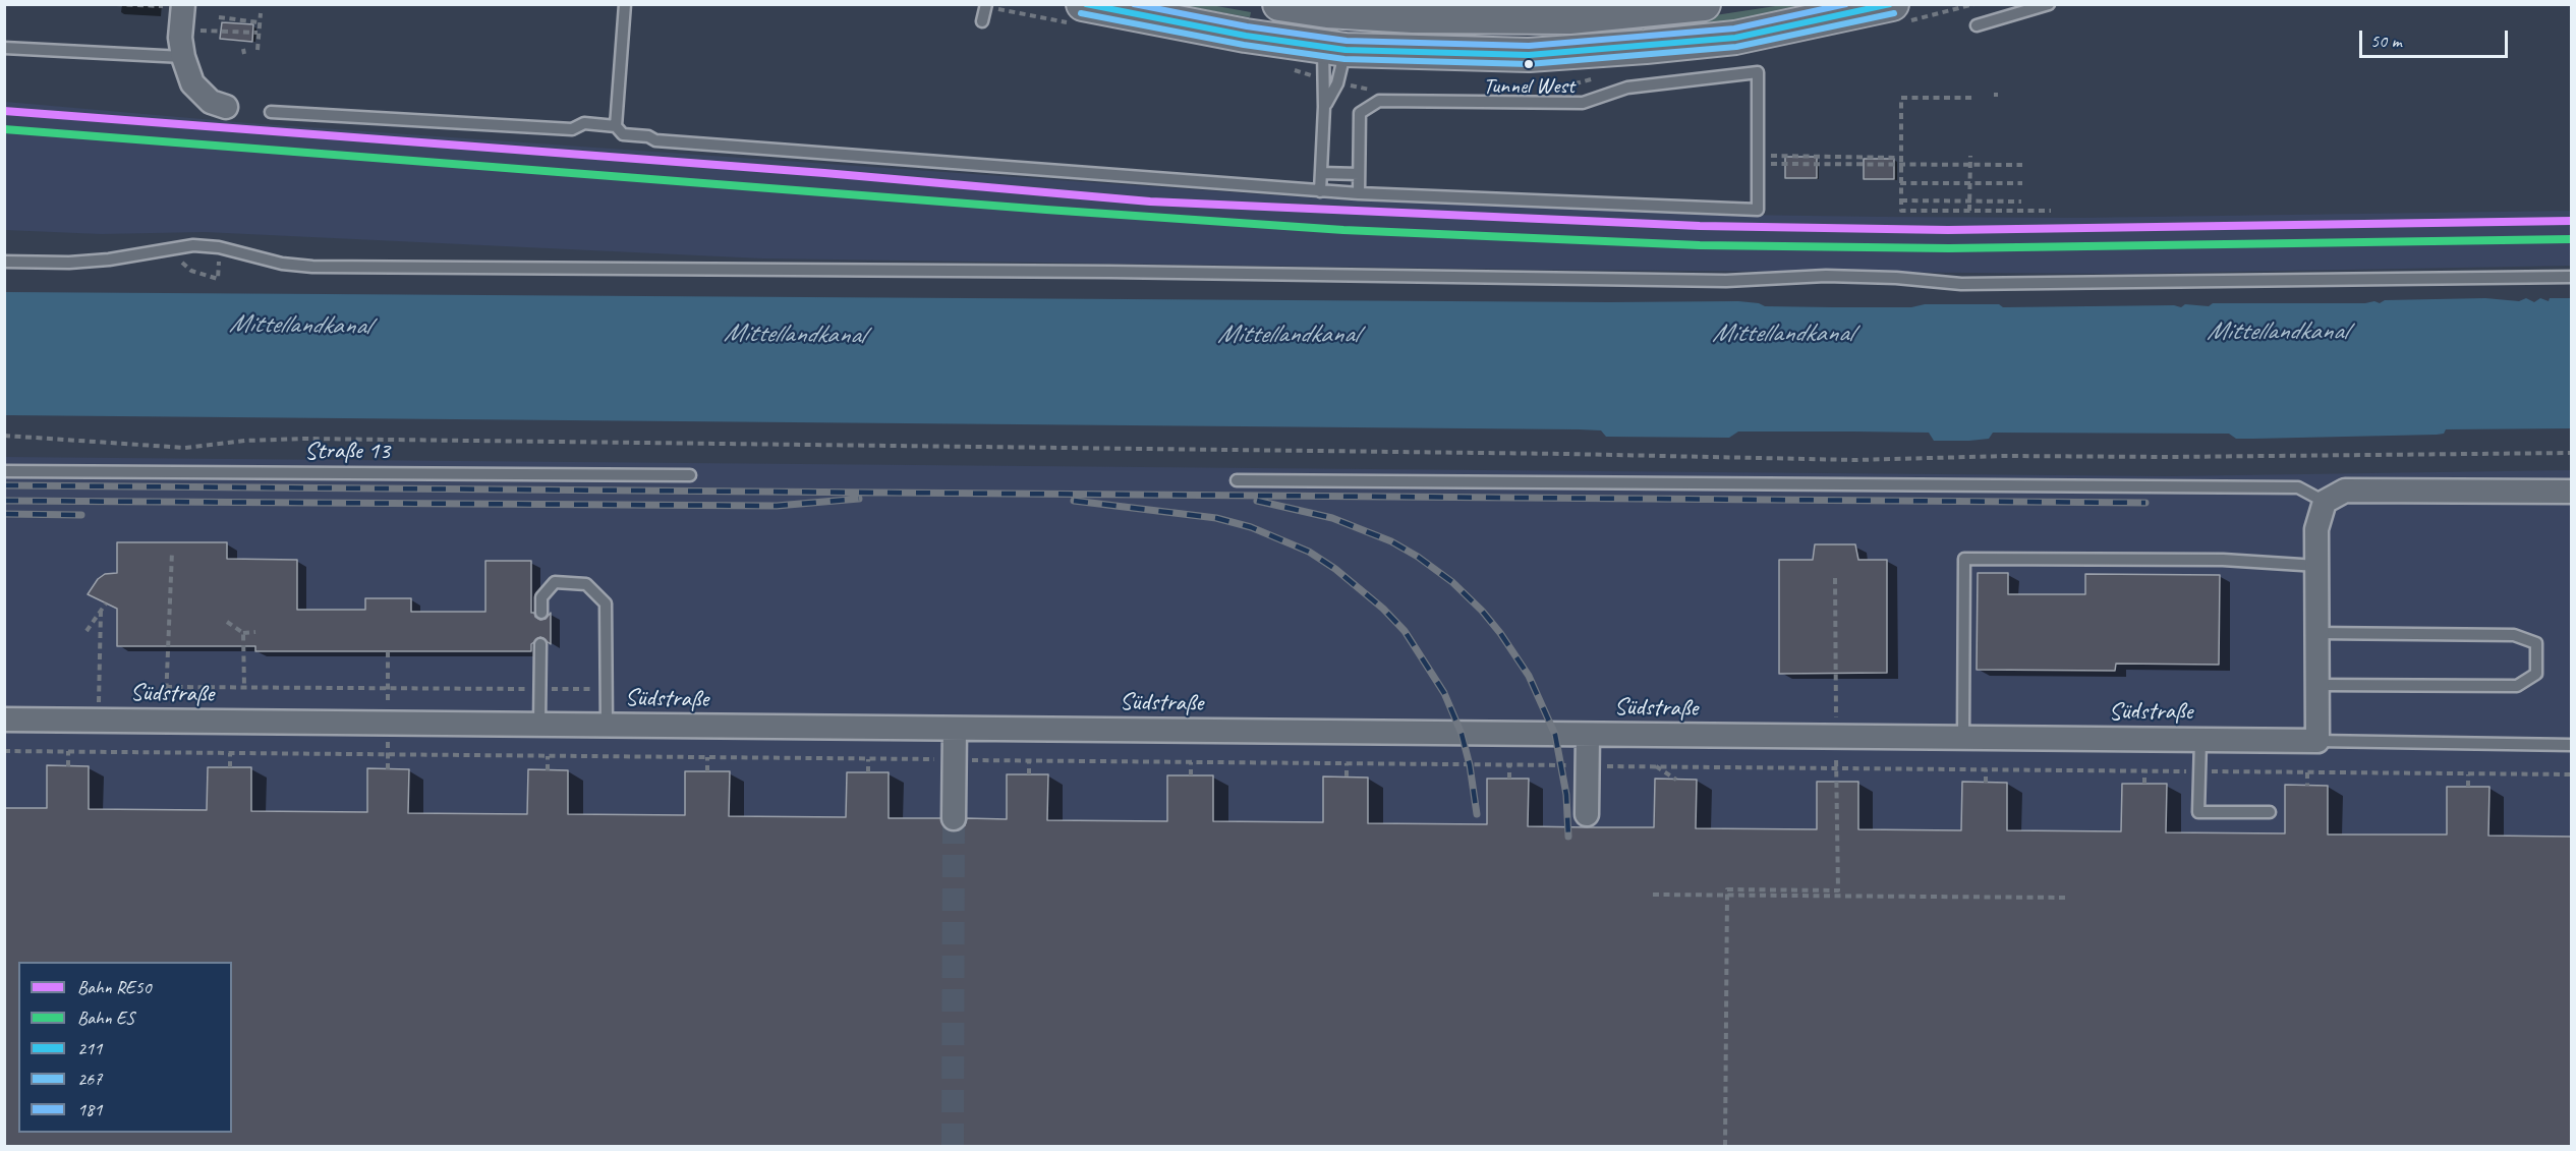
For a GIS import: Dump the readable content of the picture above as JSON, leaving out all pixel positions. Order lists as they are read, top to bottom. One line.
{"streets":{"street":["Südstraße"],"lane":["Straße 13"]},"water":["Mittellandkanal"],"places":["Tunnel West"],"lines":["transit line 211","transit line 181","transit line 267","rail line RE50","rail line ES"],"legend":["Bahn RE50","Bahn ES","211","267","181"],"scale_bar":"50 m"}
